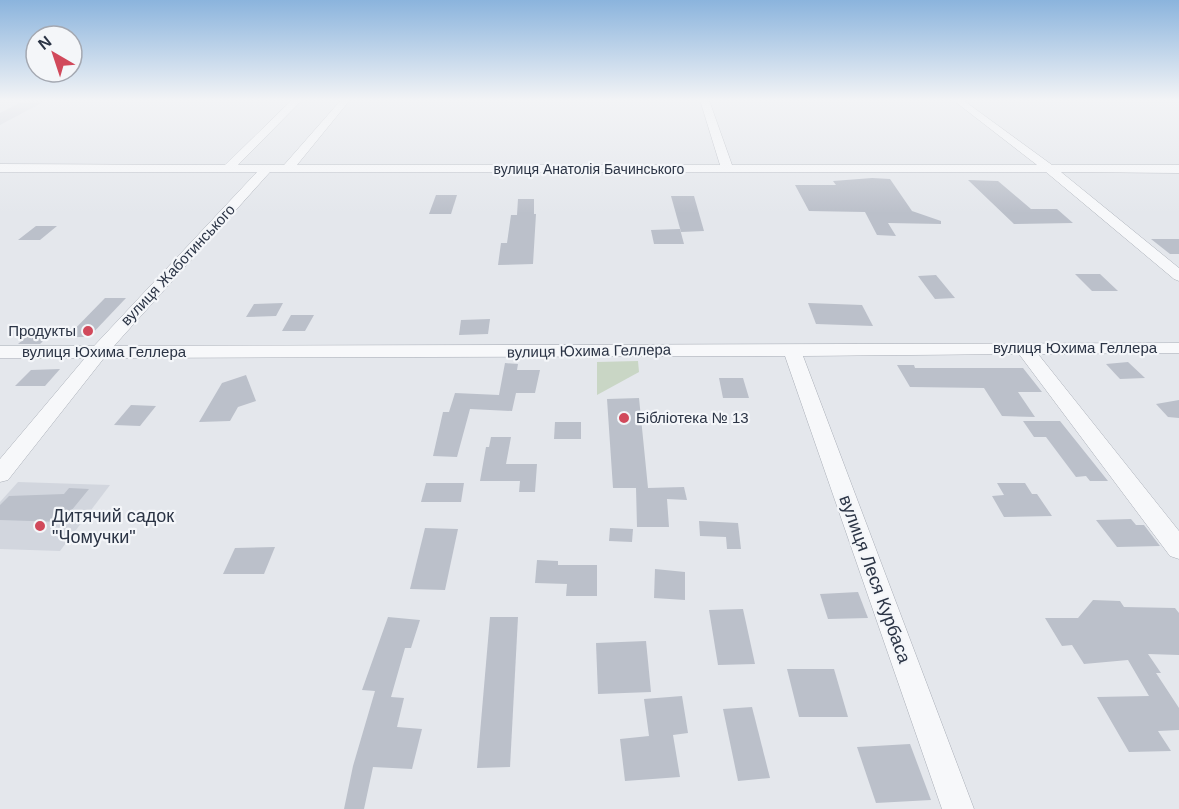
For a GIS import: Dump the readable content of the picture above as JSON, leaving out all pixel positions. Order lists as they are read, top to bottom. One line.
{"streets":{"street":["вулиця Анатолія Бачинського","вулиця Жаботинського","вулиця Юхима Геллера","вулиця Леся Курбаса"]},"crossings":[["вулиця Анатолія Бачинського","вулиця Жаботинського"],["вулиця Жаботинського","вулиця Юхима Геллера"],["вулиця Юхима Геллера","вулиця Леся Курбаса"]],"places":["Продукты","Бібліотека № 13","Дитячий садок \"Чомучки\""],"north":"top left"}
